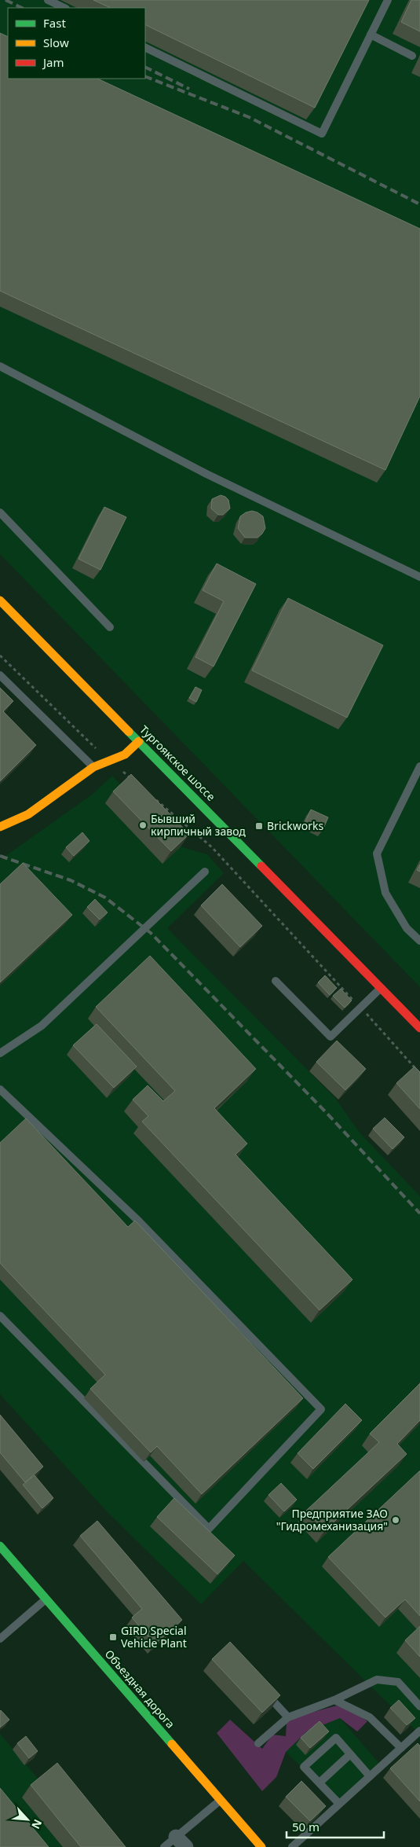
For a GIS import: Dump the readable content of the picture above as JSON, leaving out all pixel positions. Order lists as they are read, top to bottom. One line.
{"streets":{"main road":["Тургоякское шоссе","Объездная дорога"]},"places":{"other":["Бывший кирпичный завод","Предприятие ЗАО \"Гидромеханизация\""],"transit":["Brickworks","GIRD Special Vehicle Plant"]},"legend":["Fast","Slow","Jam"],"scale_bar":"50 m","north":"bottom right"}
